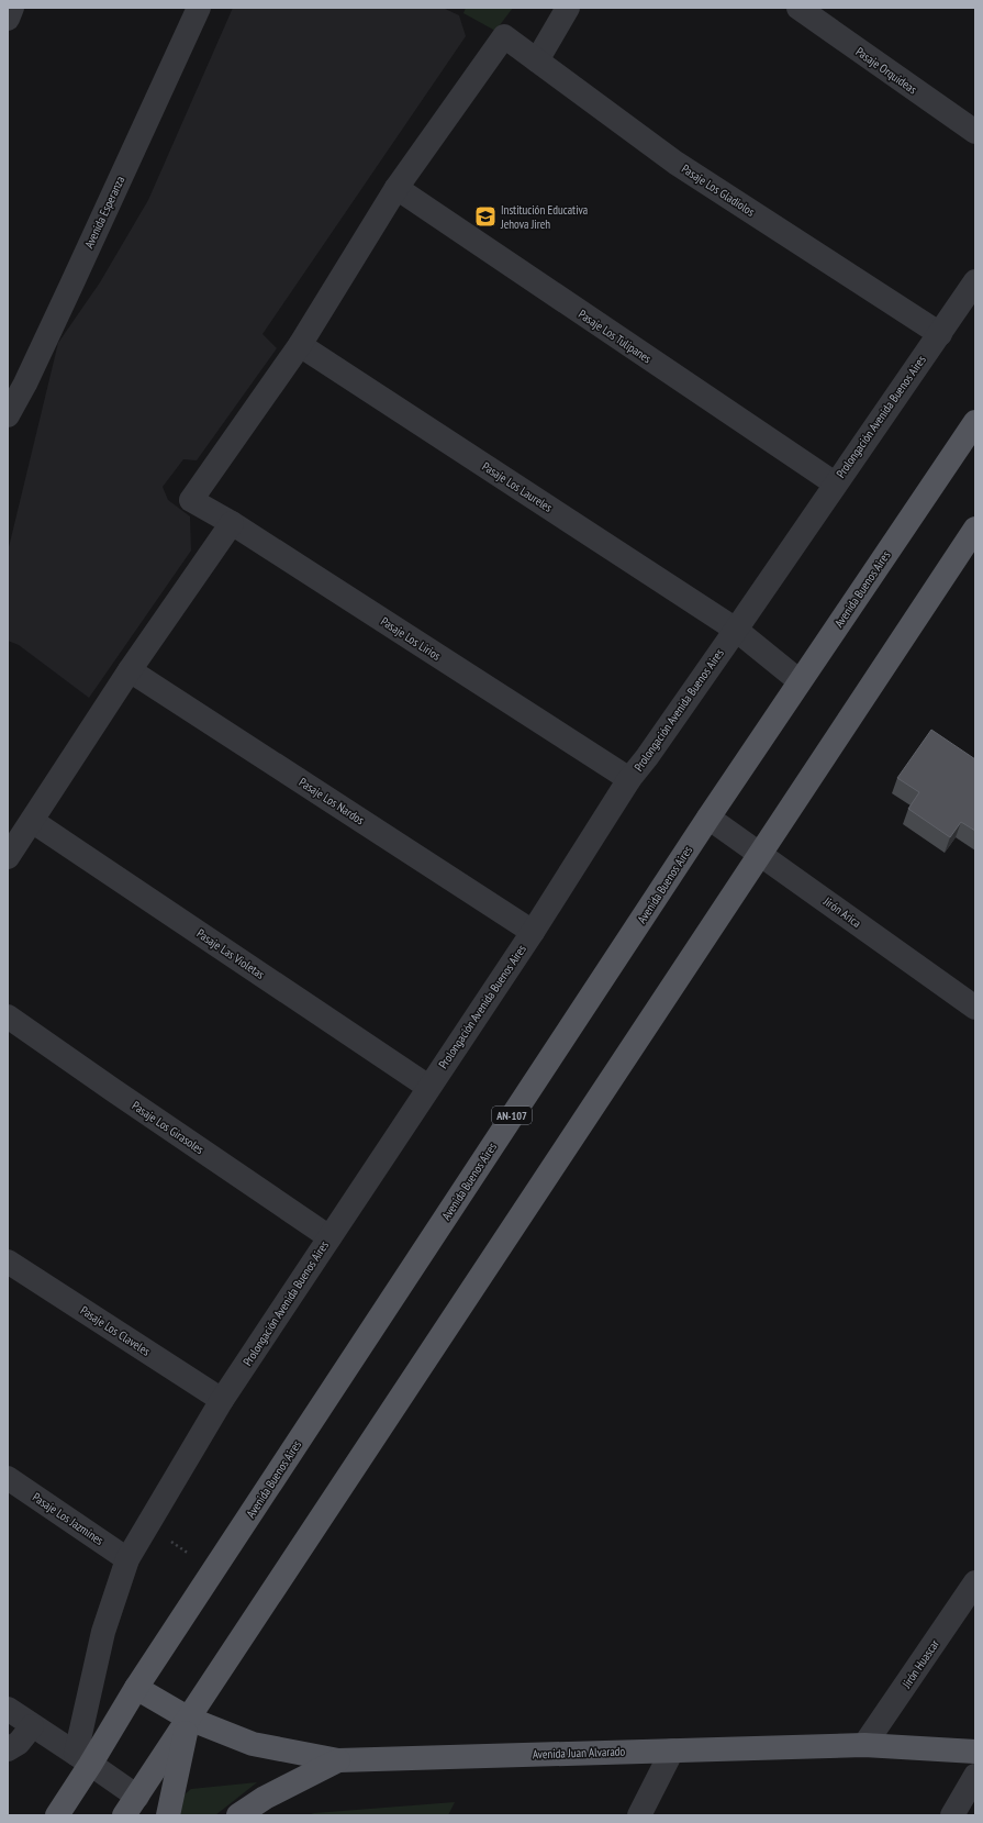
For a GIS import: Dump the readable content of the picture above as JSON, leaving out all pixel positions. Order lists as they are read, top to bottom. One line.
{"streets":{"main road":["Avenida Buenos Aires","AN-107","Avenida Juan Alvarado"],"street":["Pasaje Orquideas","Pasaje Los Gladiolos","Avenida Esperanza","Pasaje Los Tulipanes","Prolongación Avenida Buenos Aires","Pasaje Los Laureles","Pasaje Los Lirios","Pasaje Los Nardos","Jirón Arica","Pasaje Las Violetas","Pasaje Los Girasoles","Pasaje Los Claveles","Pasaje Los Jazmines","Jirón Huascar"]},"crossings":[["Pasaje Los Gladiolos","Pasaje Los Tulipanes"],["Pasaje Los Gladiolos","Prolongación Avenida Buenos Aires"],["Pasaje Los Tulipanes","Prolongación Avenida Buenos Aires"],["Prolongación Avenida Buenos Aires","Pasaje Los Laureles"],["Prolongación Avenida Buenos Aires","Avenida Buenos Aires"],["Prolongación Avenida Buenos Aires","Pasaje Los Lirios"],["Prolongación Avenida Buenos Aires","Pasaje Los Nardos"],["Prolongación Avenida Buenos Aires","Pasaje Las Violetas"],["Prolongación Avenida Buenos Aires","Pasaje Los Girasoles"],["Prolongación Avenida Buenos Aires","Pasaje Los Claveles"],["Prolongación Avenida Buenos Aires","Pasaje Los Jazmines"],["Pasaje Los Laureles","Avenida Buenos Aires"],["Pasaje Los Laureles","Pasaje Los Lirios"],["Avenida Buenos Aires","Jirón Arica"],["Avenida Buenos Aires","Avenida Juan Alvarado"],["Jirón Huascar","Avenida Juan Alvarado"]],"places":{"school or university":["Institución Educativa Jehova Jireh"]}}
